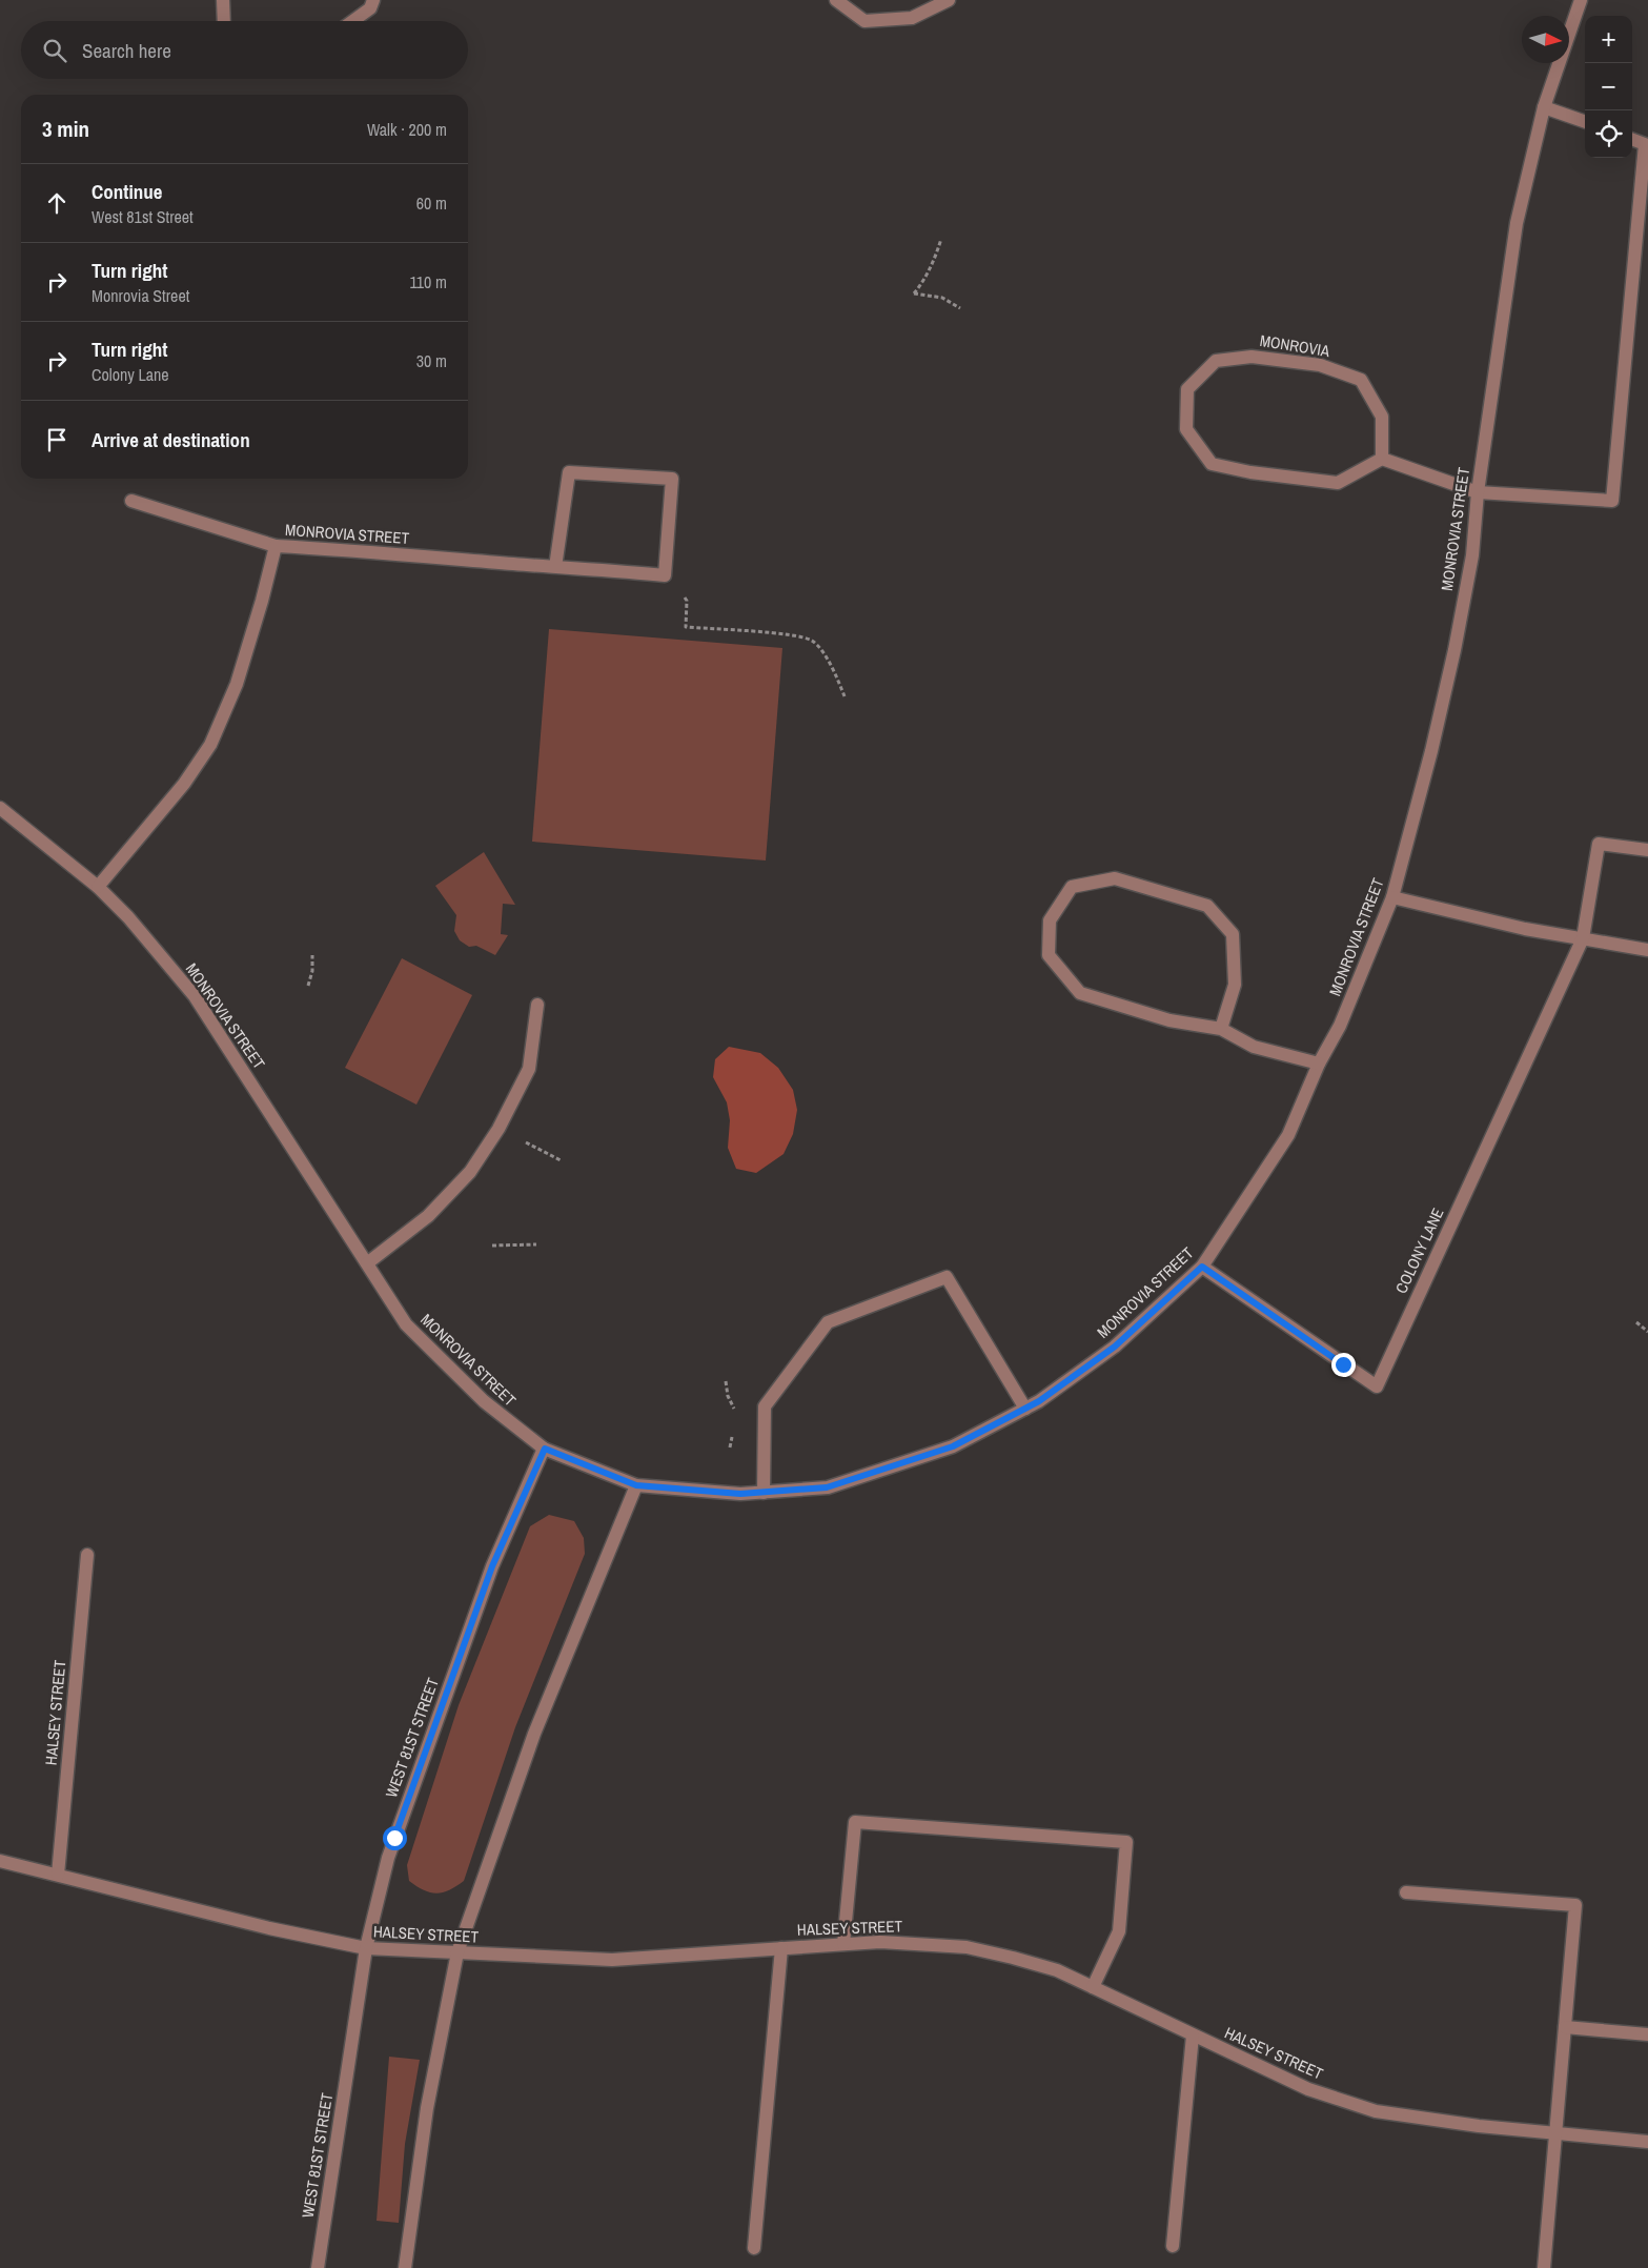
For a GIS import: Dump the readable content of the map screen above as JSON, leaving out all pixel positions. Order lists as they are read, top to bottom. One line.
{"streets":{"street":["MONROVIA","MONROVIA STREET","COLONY LANE","HALSEY STREET","WEST 81ST STREET"]},"crossings":[["MONROVIA STREET","COLONY LANE"],["MONROVIA STREET","WEST 81ST STREET"],["HALSEY STREET","WEST 81ST STREET"]],"north":"right","page":{"map_buttons":["+","−"],"search":"Search here","heading":["3 min","Walk · 200 m"],"list":[["Continue","West 81st Street","60 m"],["Turn right","Monrovia Street","110 m"],["Turn right","Colony Lane","30 m"],"Arrive at destination"]}}
